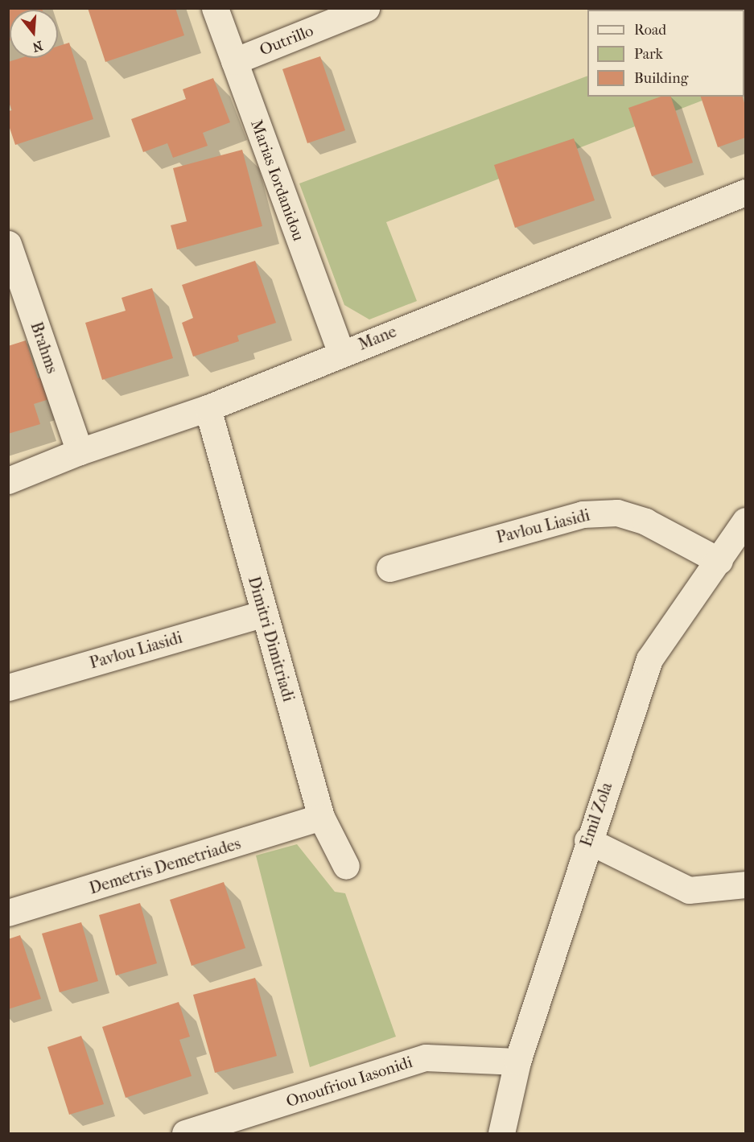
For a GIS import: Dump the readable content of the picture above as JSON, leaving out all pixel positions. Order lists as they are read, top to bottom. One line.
{"streets":{"street":["Outrillo","Marias Iordanidou","Mane","Brahms","Pavlou Liasidi","Dimitri Dimitriadi","Emil Zola","Demetris Demetriades","Onoufriou Iasonidi"]},"crossings":[["Outrillo","Marias Iordanidou"],["Marias Iordanidou","Mane"],["Mane","Brahms"],["Mane","Dimitri Dimitriadi"],["Pavlou Liasidi","Dimitri Dimitriadi"],["Pavlou Liasidi","Emil Zola"],["Dimitri Dimitriadi","Demetris Demetriades"],["Emil Zola","Onoufriou Iasonidi"]],"legend":["Road","Park","Building"],"north":"bottom"}
